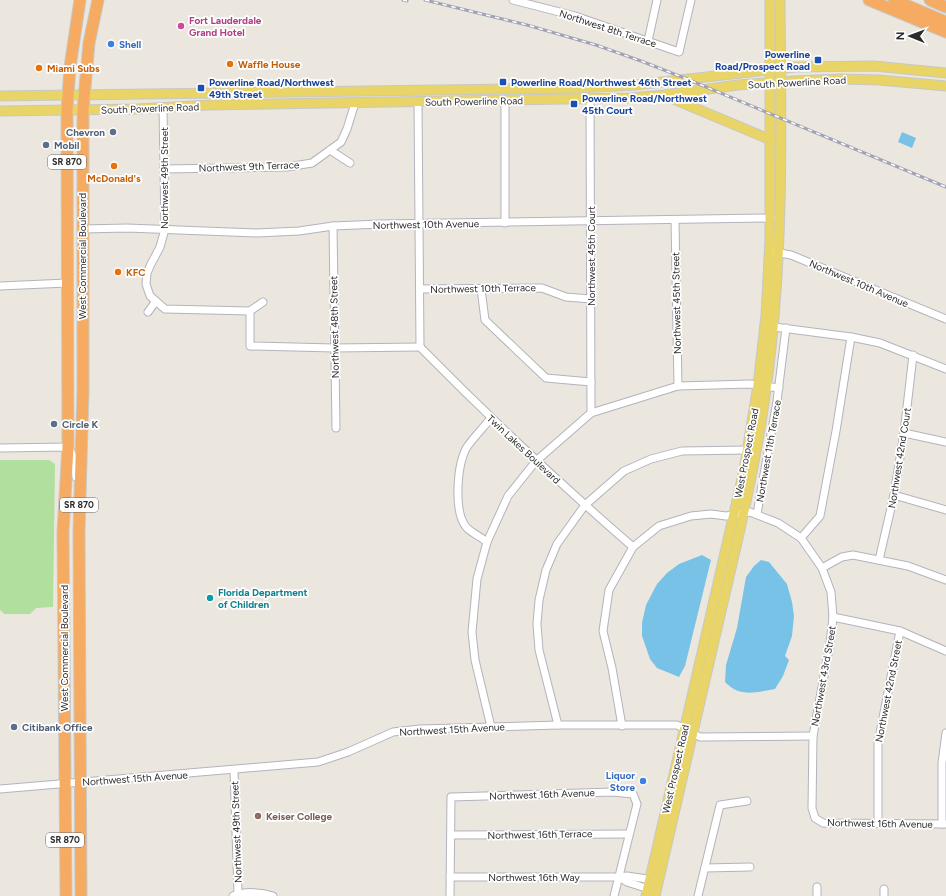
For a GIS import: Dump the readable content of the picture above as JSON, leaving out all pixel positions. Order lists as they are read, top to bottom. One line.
{"streets":{"highway":["SR 870","West Commercial Boulevard"],"main road":["South Powerline Road","West Prospect Road"],"street":["Northwest 8th Terrace","Northwest 9th Terrace","Northwest 49th Street","Northwest 10th Avenue","Northwest 45th Court","Northwest 10th Terrace","Northwest 45th Street","Northwest 48th Street","Twin Lakes Boulevard","Northwest 11th Terrace","Northwest 42nd Court","Northwest 43rd Street","Northwest 42nd Street","Northwest 15th Avenue","Northwest 16th Avenue","Northwest 16th Terrace","Northwest 16th Way"]},"crossings":[["South Powerline Road","Northwest 9th Terrace"],["South Powerline Road","Northwest 49th Street"],["South Powerline Road","West Commercial Boulevard"],["South Powerline Road","Northwest 45th Court"],["South Powerline Road","West Prospect Road"],["Northwest 9th Terrace","Northwest 49th Street"],["Northwest 49th Street","Northwest 10th Avenue"],["Northwest 49th Street","Northwest 15th Avenue"],["Northwest 10th Avenue","West Commercial Boulevard"],["Northwest 10th Avenue","Northwest 45th Court"],["Northwest 10th Avenue","Northwest 45th Street"],["Northwest 10th Avenue","Northwest 48th Street"],["Northwest 10th Avenue","West Prospect Road"],["West Commercial Boulevard","Northwest 15th Avenue"],["Northwest 45th Court","Northwest 10th Terrace"],["Northwest 45th Court","Northwest 11th Terrace"],["Northwest 45th Street","Northwest 11th Terrace"],["Twin Lakes Boulevard","Northwest 11th Terrace"],["Northwest 11th Terrace","West Prospect Road"],["Northwest 11th Terrace","Northwest 15th Avenue"],["West Prospect Road","Northwest 15th Avenue"],["West Prospect Road","Northwest 16th Way"],["Northwest 43rd Street","Northwest 15th Avenue"],["Northwest 43rd Street","Northwest 16th Avenue"],["Northwest 42nd Street","Northwest 16th Avenue"],["Northwest 16th Avenue","Northwest 16th Terrace"]],"places":{"other":["Fort Lauderdale Grand Hotel","Shell","Waffle House","Miami Subs","Chevron","Mobil","McDonald's","KFC","Circle K","Florida Department of Children","Citibank Office","Liquor Store","Keiser College"],"transit":["Powerline Road/Prospect Road","Powerline Road/Northwest 46th Street","Powerline Road/Northwest 49th Street","Powerline Road/Northwest 45th Court"]},"north":"left"}
